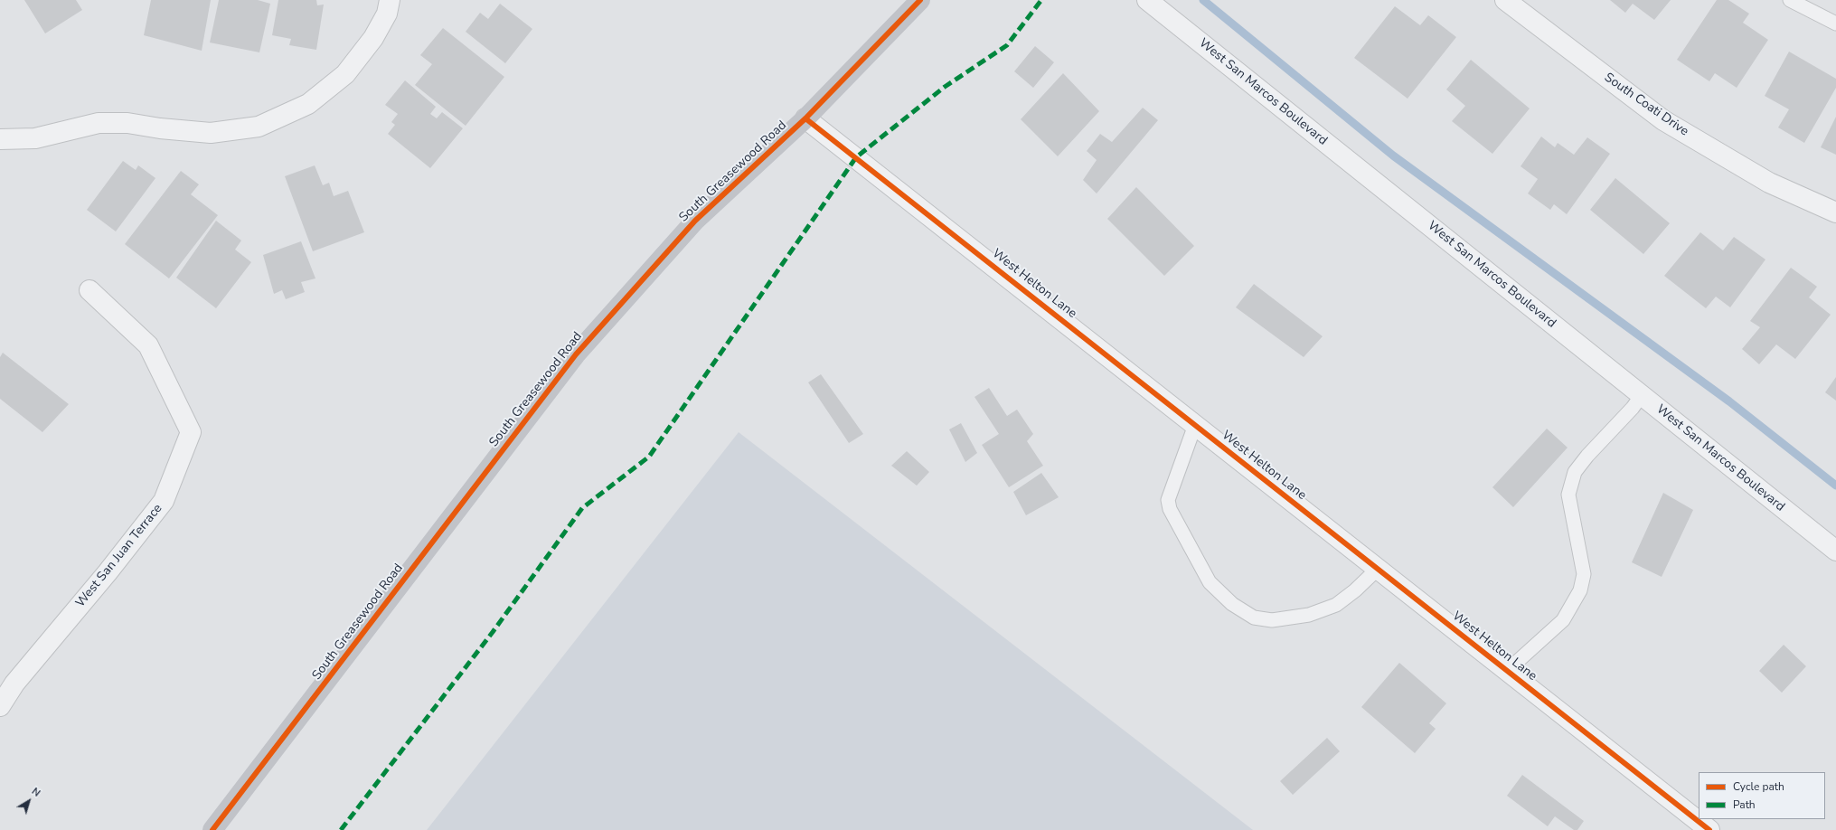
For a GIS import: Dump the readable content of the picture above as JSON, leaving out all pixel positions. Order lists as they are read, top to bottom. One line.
{"streets":{"street":["West San Marcos Boulevard","South Coati Drive","South Greasewood Road","West Helton Lane","West San Juan Terrace"]},"crossings":[["South Greasewood Road","West Helton Lane"]],"legend":["Cycle path","Path"],"north":"top right"}
